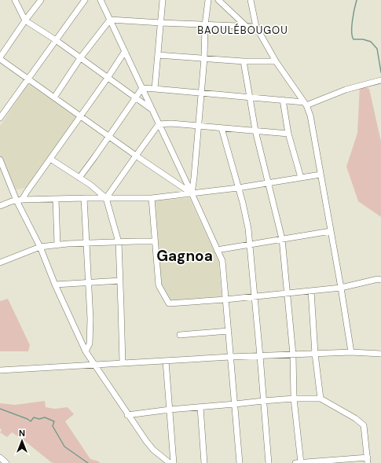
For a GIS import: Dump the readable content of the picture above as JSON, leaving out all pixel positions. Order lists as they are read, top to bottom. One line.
{"districts":["BAOULÉBOUGOU","Gagnoa"],"north":"top"}
